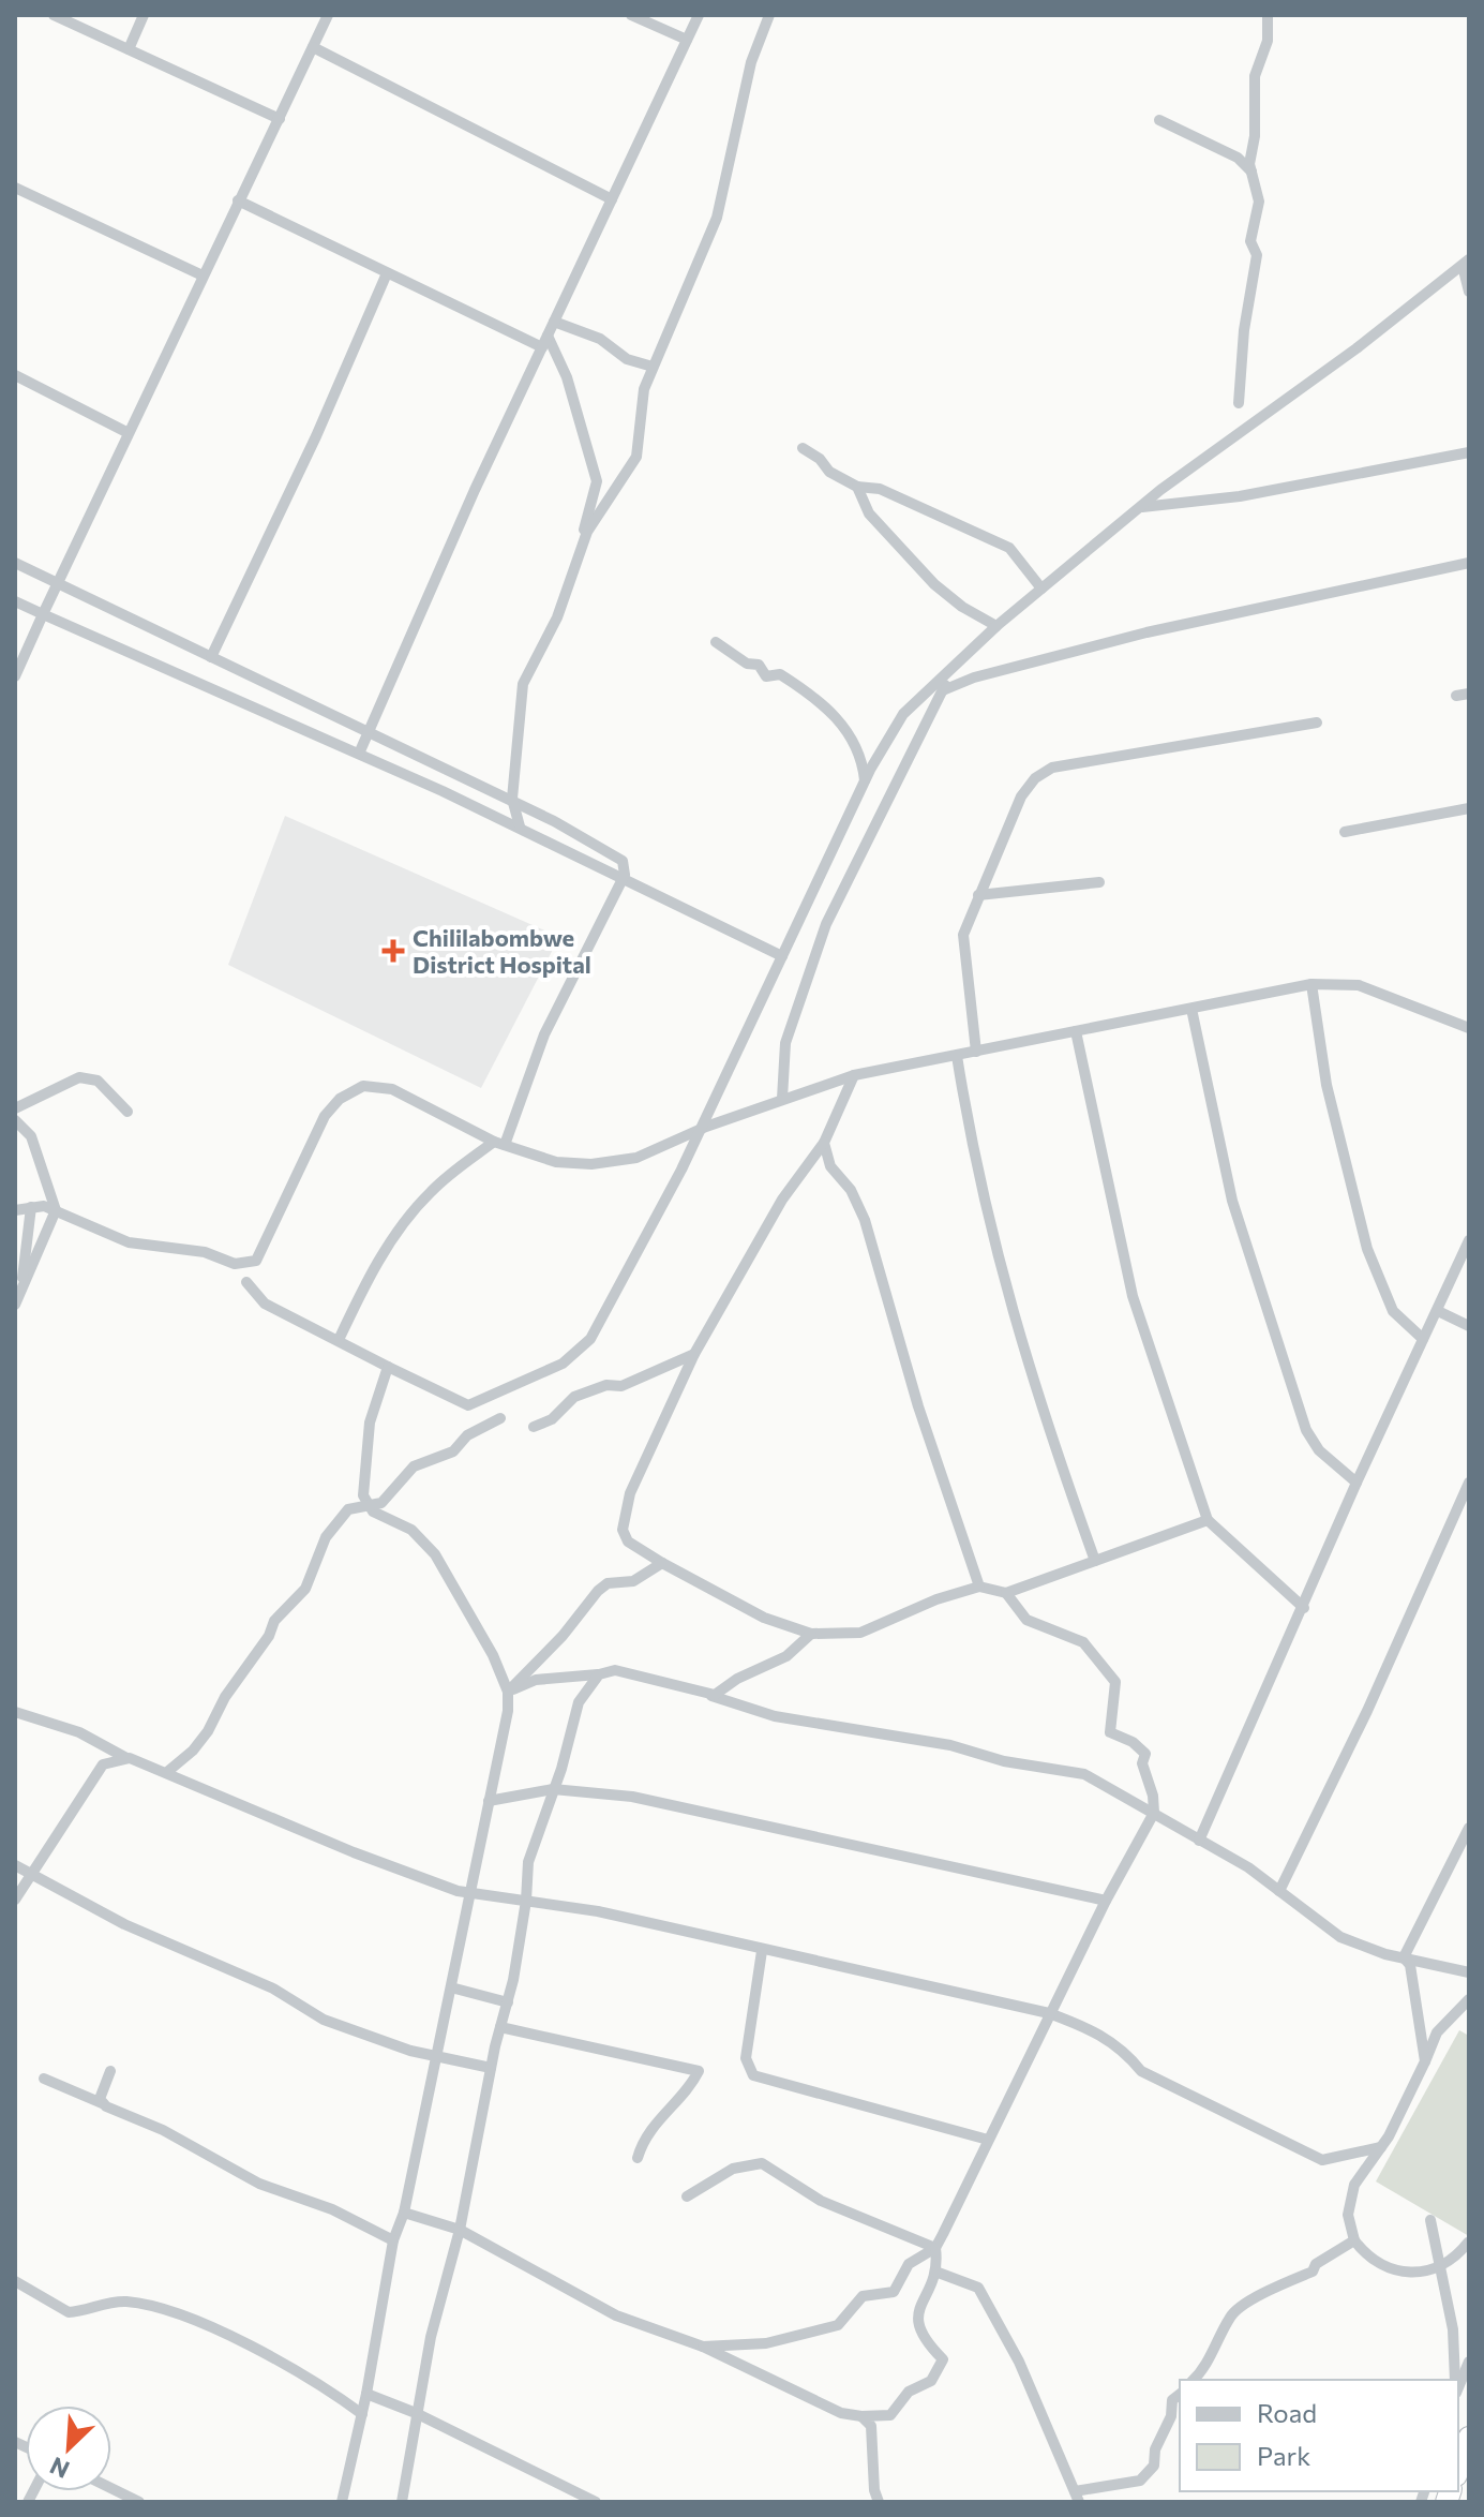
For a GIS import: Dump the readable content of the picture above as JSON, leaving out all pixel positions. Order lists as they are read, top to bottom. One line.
{"places":{"health":["Chililabombwe District Hospital"]},"legend":["Road","Park"],"north":"bottom left"}
